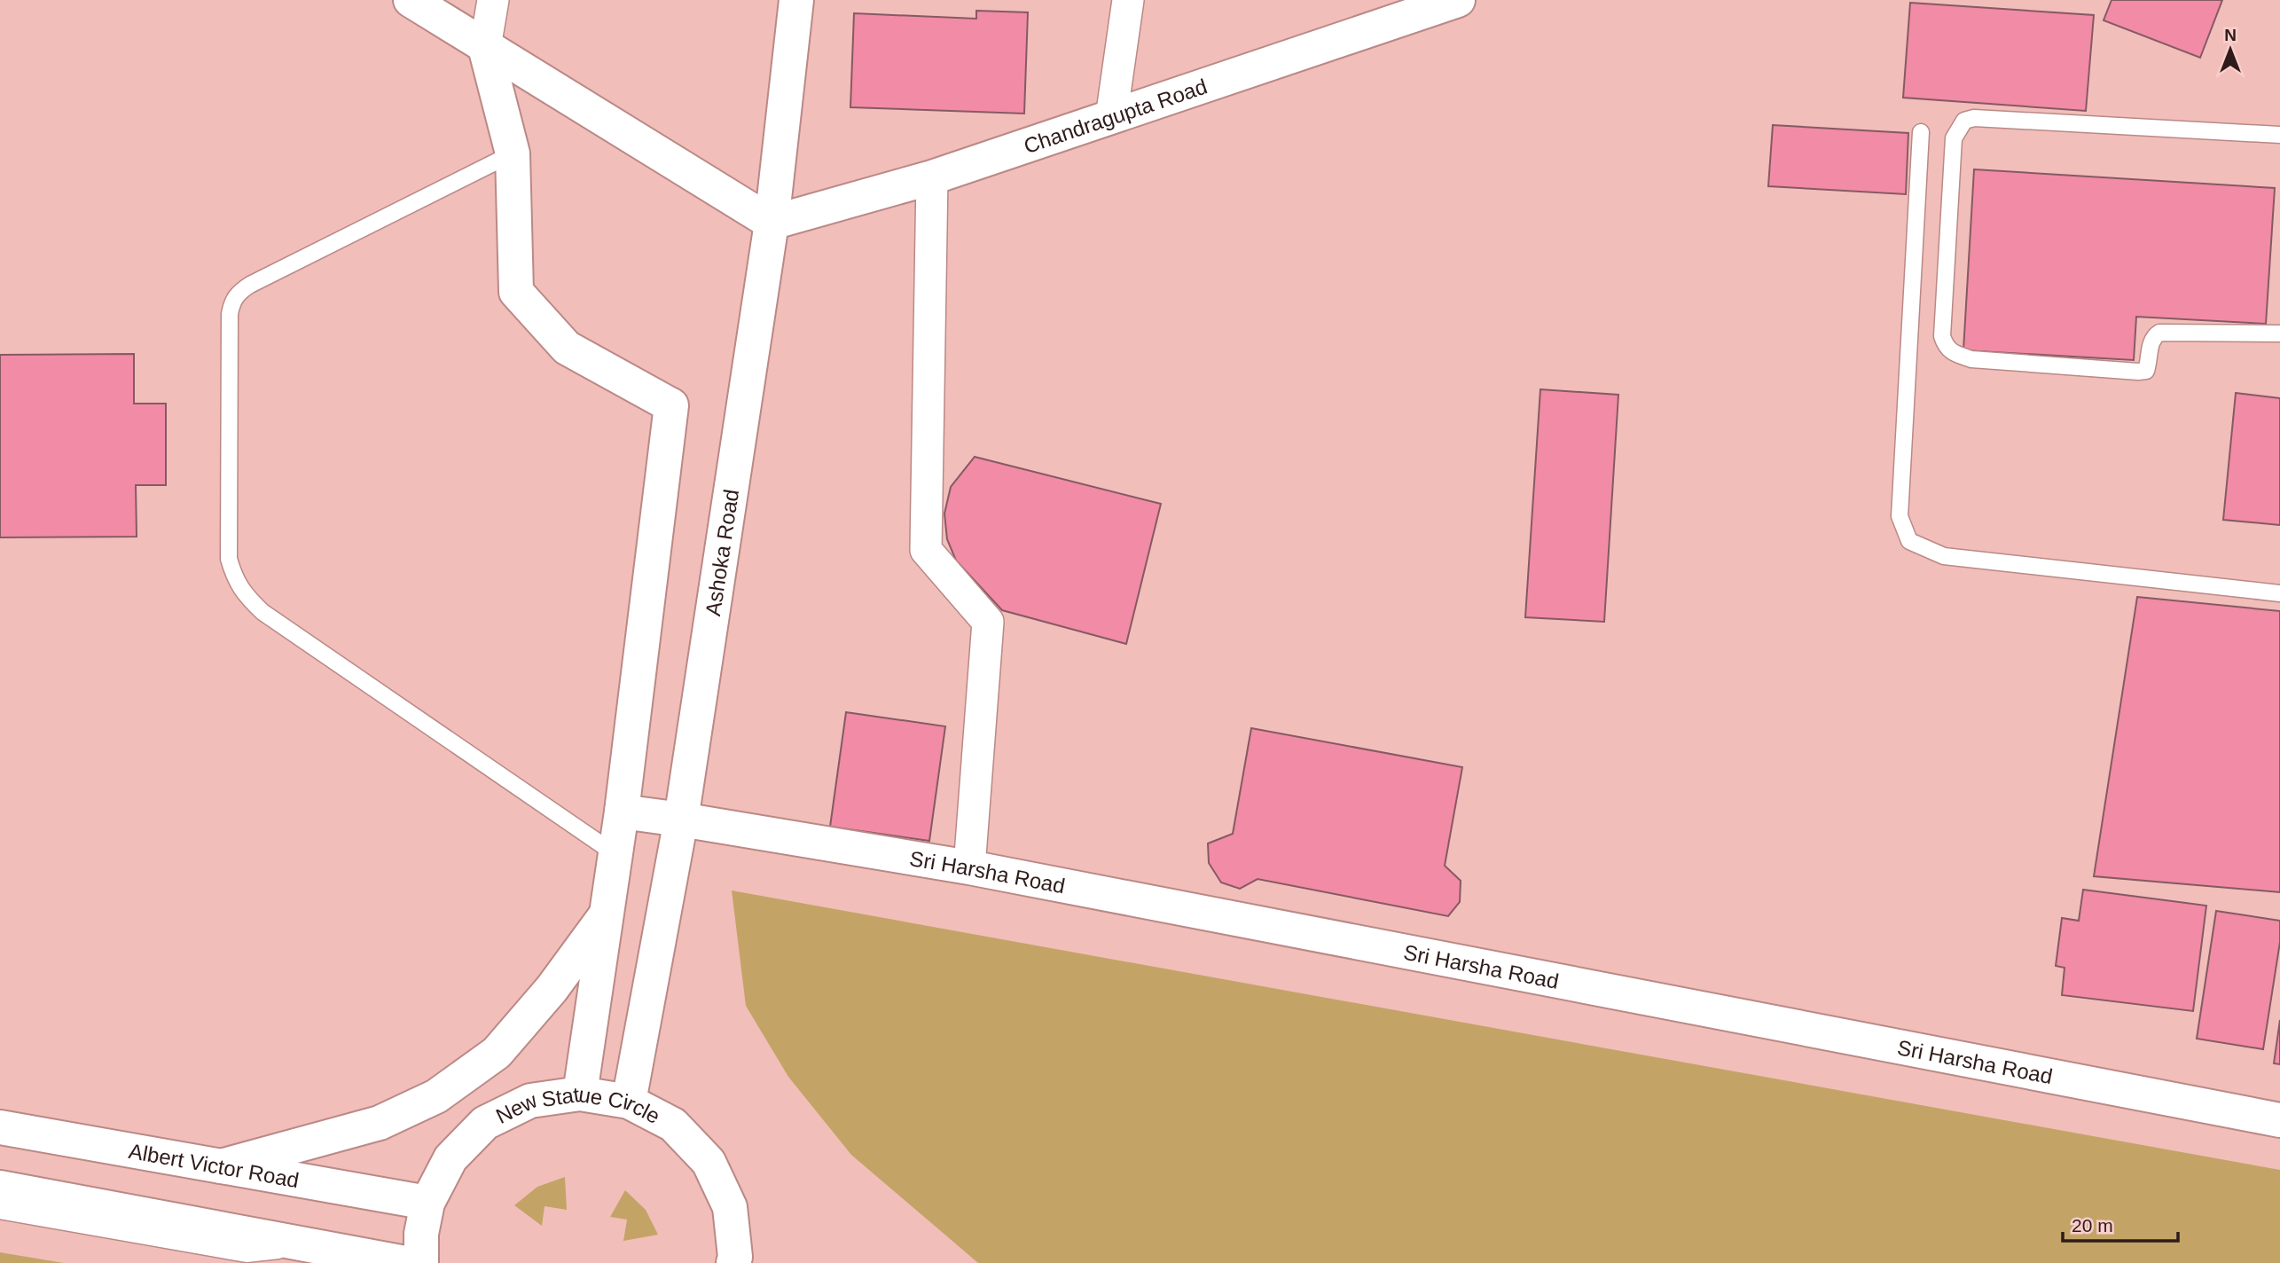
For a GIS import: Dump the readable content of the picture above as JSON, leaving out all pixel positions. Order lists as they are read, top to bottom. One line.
{"streets":{"main road":["Chandragupta Road","Ashoka Road","Sri Harsha Road","New Statue Circle","Albert Victor Road"]},"crossings":[["Chandragupta Road","Ashoka Road"],["Ashoka Road","Sri Harsha Road"],["Ashoka Road","New Statue Circle"],["New Statue Circle","Albert Victor Road"]],"scale_bar":"20 m","north":"top"}
